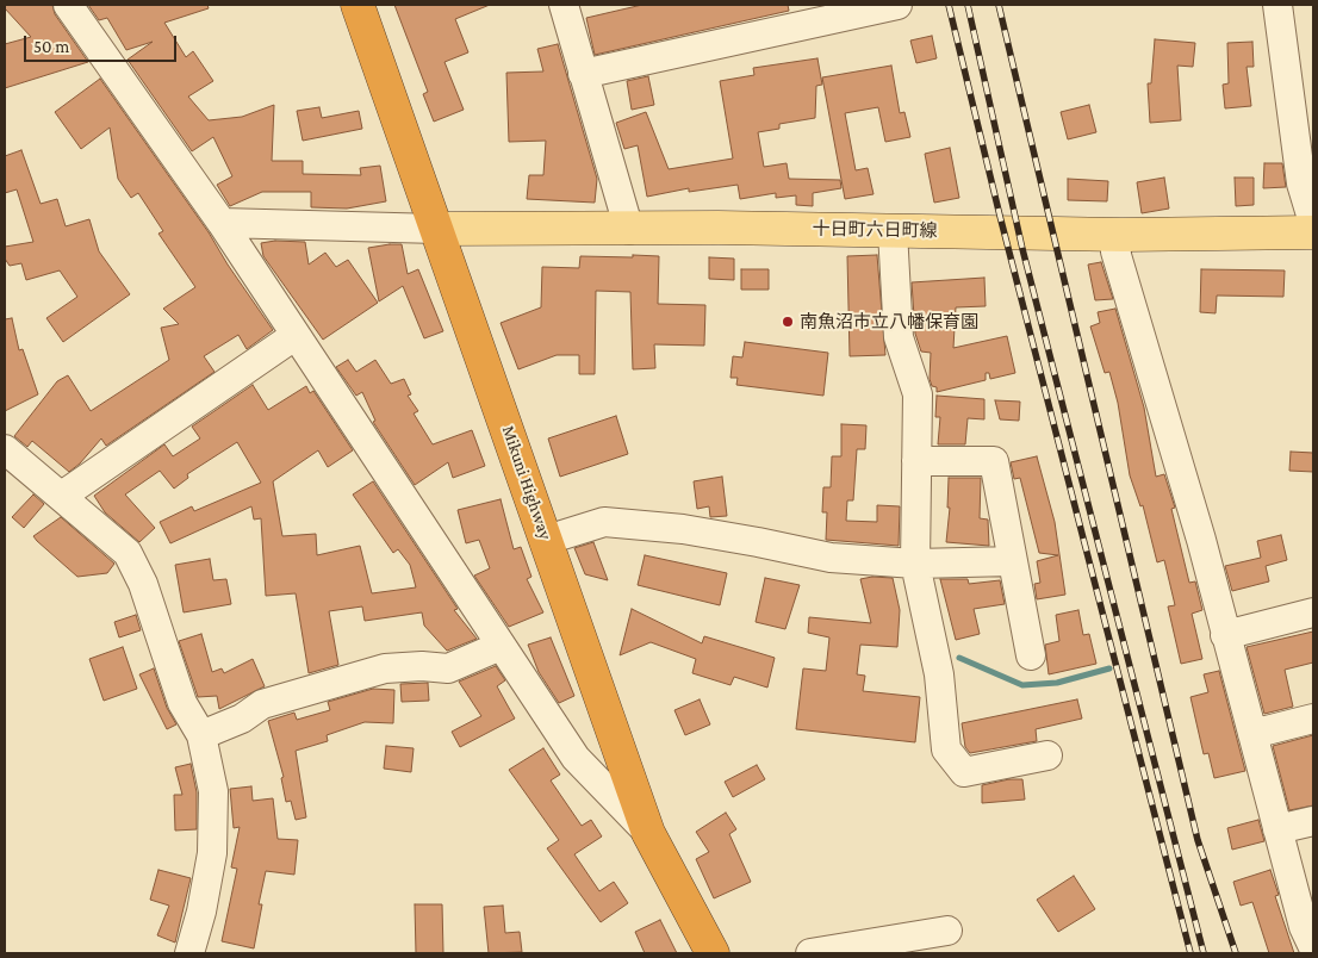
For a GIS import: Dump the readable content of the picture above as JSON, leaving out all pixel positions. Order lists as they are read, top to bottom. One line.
{"streets":{"highway":["Mikuni Highway"],"main road":["十日町六日町線"]},"crossings":[["十日町六日町線","Mikuni Highway"]],"places":["南魚沼市立八幡保育園"],"scale_bar":"50 m"}
